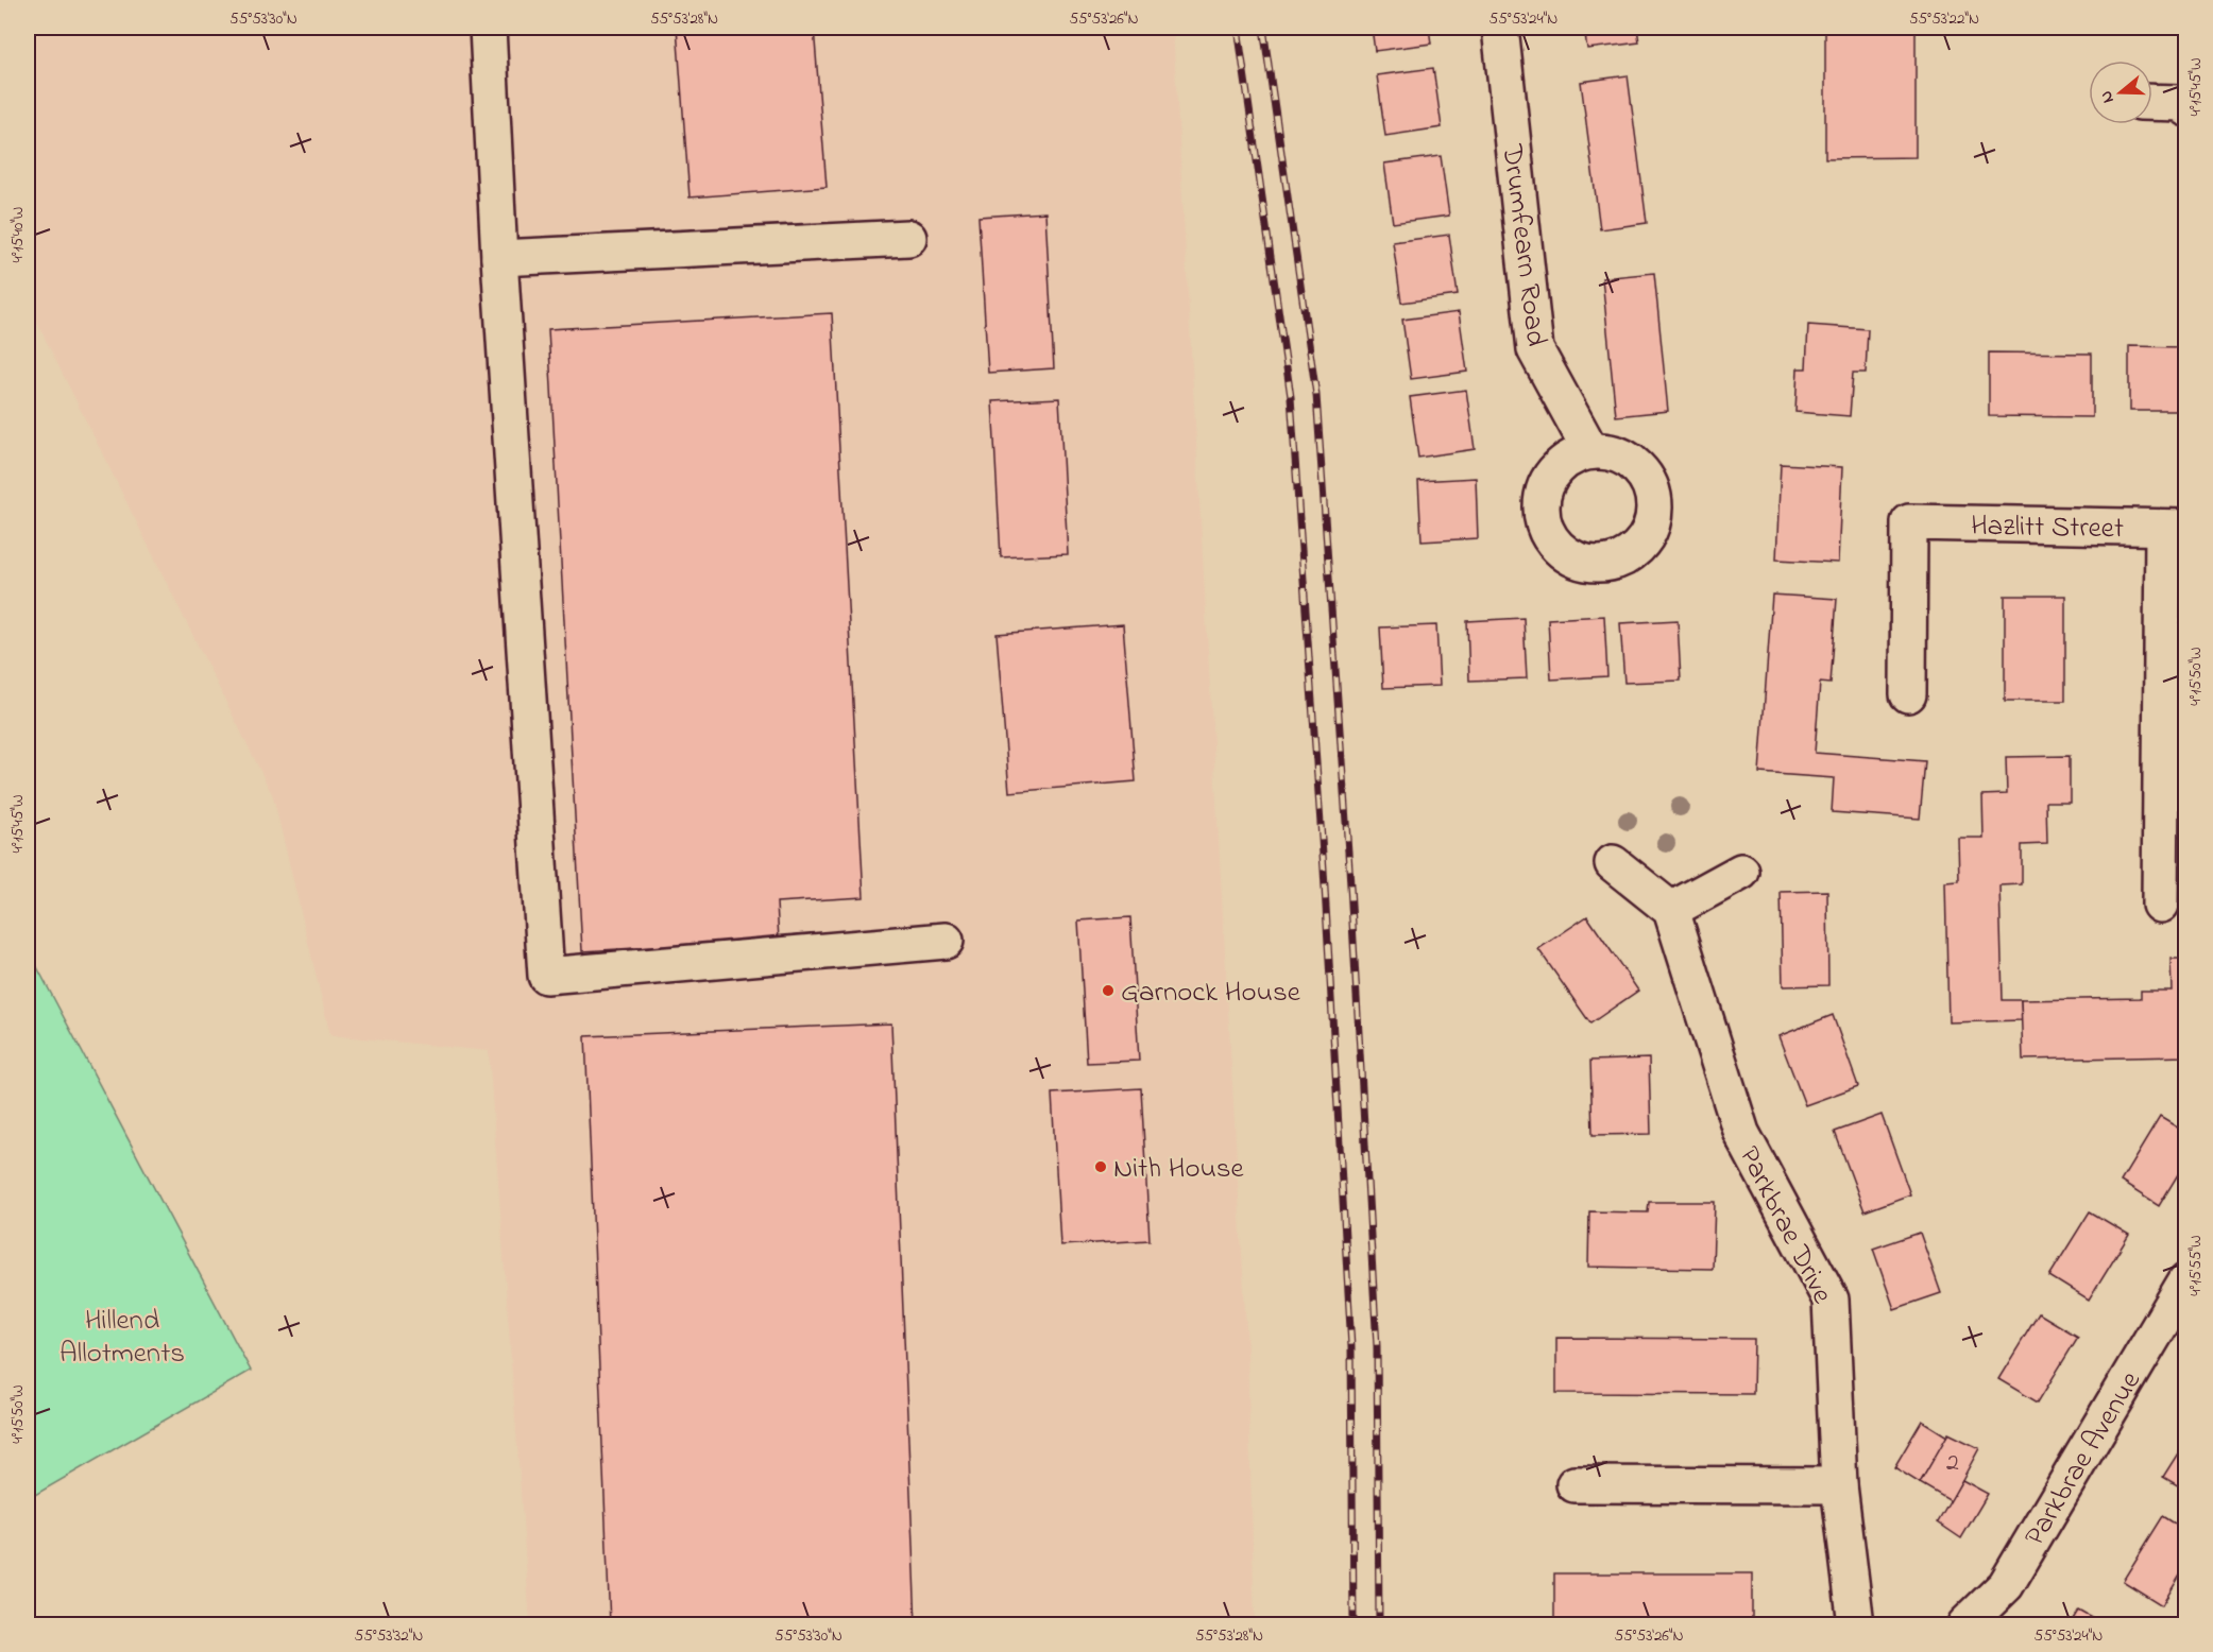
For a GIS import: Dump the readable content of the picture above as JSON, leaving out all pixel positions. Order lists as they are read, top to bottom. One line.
{"streets":{"street":["Drumfearn Road","Hazlitt Street","Parkbrae Drive","Parkbrae Avenue"]},"parks":["Hillend Allotments"],"places":["Garnock House","Nith House"],"house_numbers":["2"],"north":"left","coordinates":["55°53'30\"N","55°53'28\"N","55°53'26\"N","55°53'24\"N","55°53'22\"N","4°15'45\"W","4°15'40\"W","4°15'50\"W","4°15'55\"W","55°53'32\"N"]}
